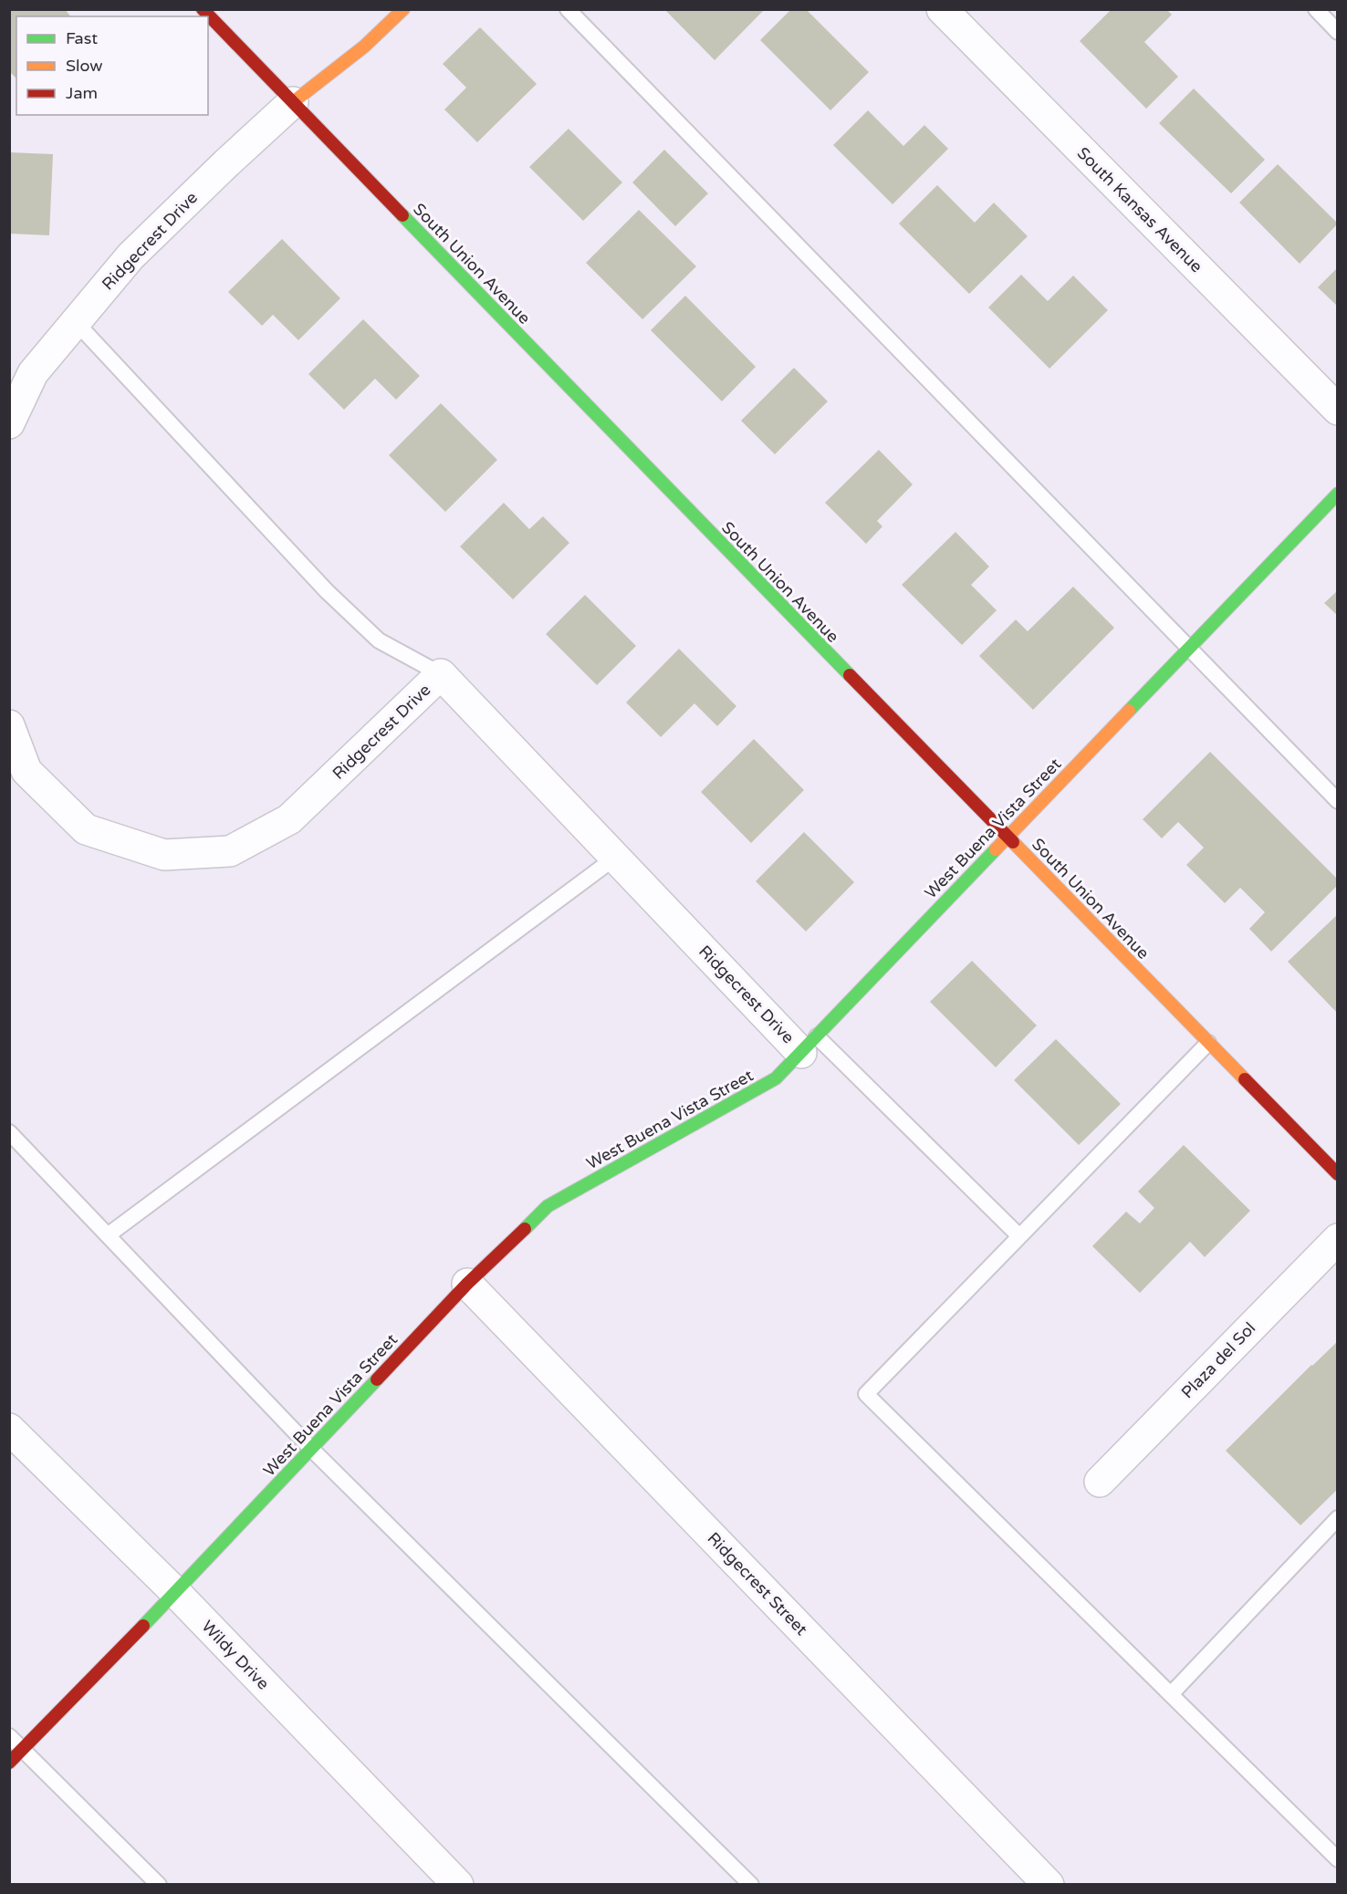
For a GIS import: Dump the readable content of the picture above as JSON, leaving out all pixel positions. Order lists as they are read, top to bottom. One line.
{"streets":{"street":["South Kansas Avenue","Ridgecrest Drive","South Union Avenue","West Buena Vista Street","Plaza del Sol","Ridgecrest Street","Wildy Drive"]},"crossings":[["Ridgecrest Drive","South Union Avenue"],["Ridgecrest Drive","West Buena Vista Street"],["South Union Avenue","West Buena Vista Street"],["West Buena Vista Street","Ridgecrest Street"],["West Buena Vista Street","Wildy Drive"]],"legend":["Fast","Slow","Jam"]}
